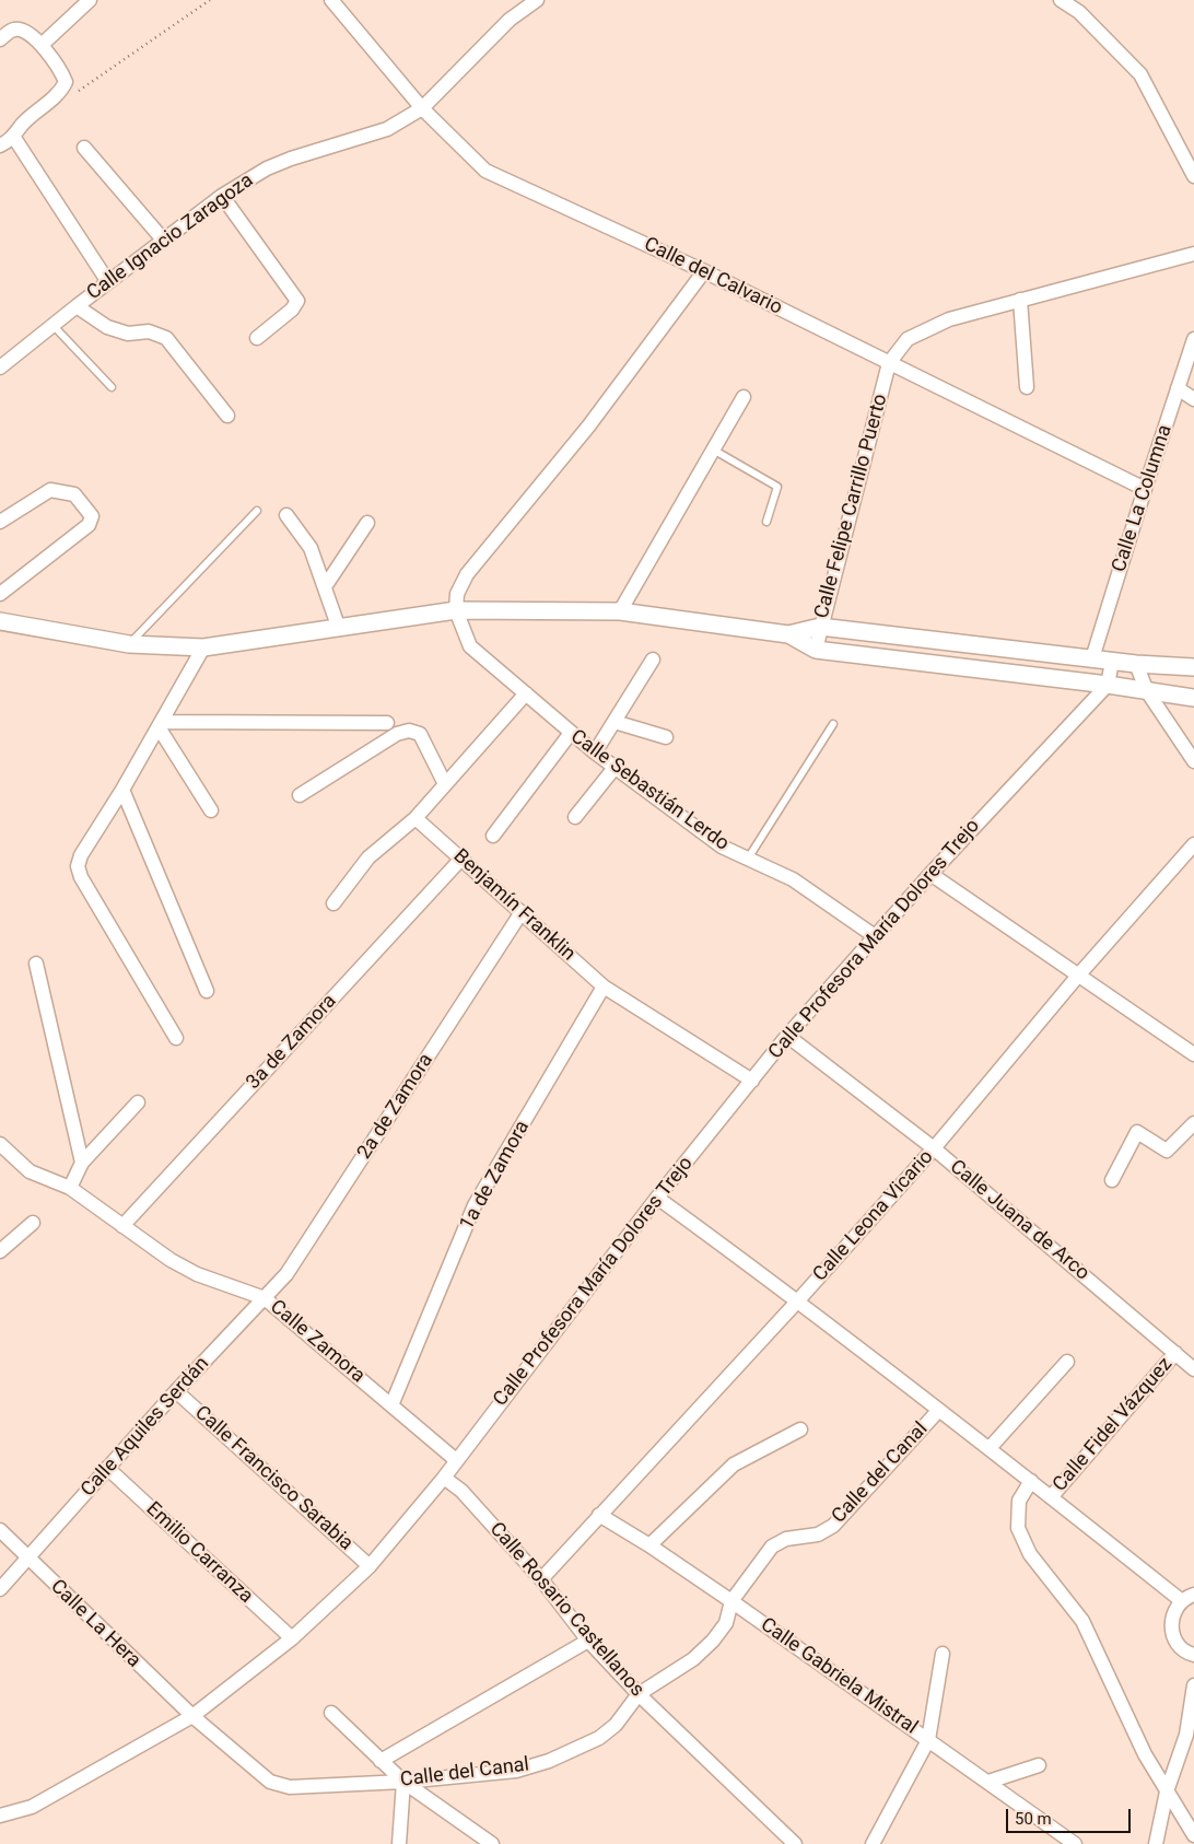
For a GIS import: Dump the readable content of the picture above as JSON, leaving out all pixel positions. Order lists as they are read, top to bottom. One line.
{"streets":{"street":["Calle Ignacio Zaragoza","Calle del Calvario","Calle La Columna","Calle Felipe Carrillo Puerto","Calle Sebastián Lerdo","Benjamín Franklin","Calle Profesora María Dolores Trejo","3a de Zamora","2a de Zamora","1a de Zamora","Calle Leona Vicario","Calle Juana de Arco","Calle Zamora","Calle Fidel Vázquez","Calle Aquiles Serdán","Calle del Canal","Calle Francisco Sarabia","Emilio Carranza","Calle Rosario Castellanos","Calle La Hera","Calle Gabriela Mistral"]},"crossings":[["Calle Ignacio Zaragoza","Calle del Calvario"],["Calle del Calvario","Calle La Columna"],["Calle del Calvario","Calle Felipe Carrillo Puerto"],["Calle Sebastián Lerdo","Calle Profesora María Dolores Trejo"],["Benjamín Franklin","Calle Profesora María Dolores Trejo"],["Benjamín Franklin","3a de Zamora"],["Benjamín Franklin","2a de Zamora"],["Benjamín Franklin","1a de Zamora"],["Calle Profesora María Dolores Trejo","Calle Juana de Arco"],["Calle Profesora María Dolores Trejo","Calle Zamora"],["Calle Profesora María Dolores Trejo","Calle del Canal"],["Calle Profesora María Dolores Trejo","Calle Francisco Sarabia"],["Calle Profesora María Dolores Trejo","Emilio Carranza"],["Calle Profesora María Dolores Trejo","Calle Rosario Castellanos"],["Calle Profesora María Dolores Trejo","Calle La Hera"],["3a de Zamora","Calle Zamora"],["2a de Zamora","Calle Zamora"],["2a de Zamora","Calle Aquiles Serdán"],["1a de Zamora","Calle Zamora"],["Calle Leona Vicario","Calle Juana de Arco"],["Calle Leona Vicario","Calle Rosario Castellanos"],["Calle Leona Vicario","Calle Gabriela Mistral"],["Calle Juana de Arco","Calle Fidel Vázquez"],["Calle Zamora","Calle Aquiles Serdán"],["Calle Aquiles Serdán","Calle Francisco Sarabia"],["Calle Aquiles Serdán","Emilio Carranza"],["Calle Aquiles Serdán","Calle La Hera"],["Calle del Canal","Calle Rosario Castellanos"],["Calle del Canal","Calle La Hera"],["Calle del Canal","Calle Gabriela Mistral"]],"scale_bar":"50 m"}
